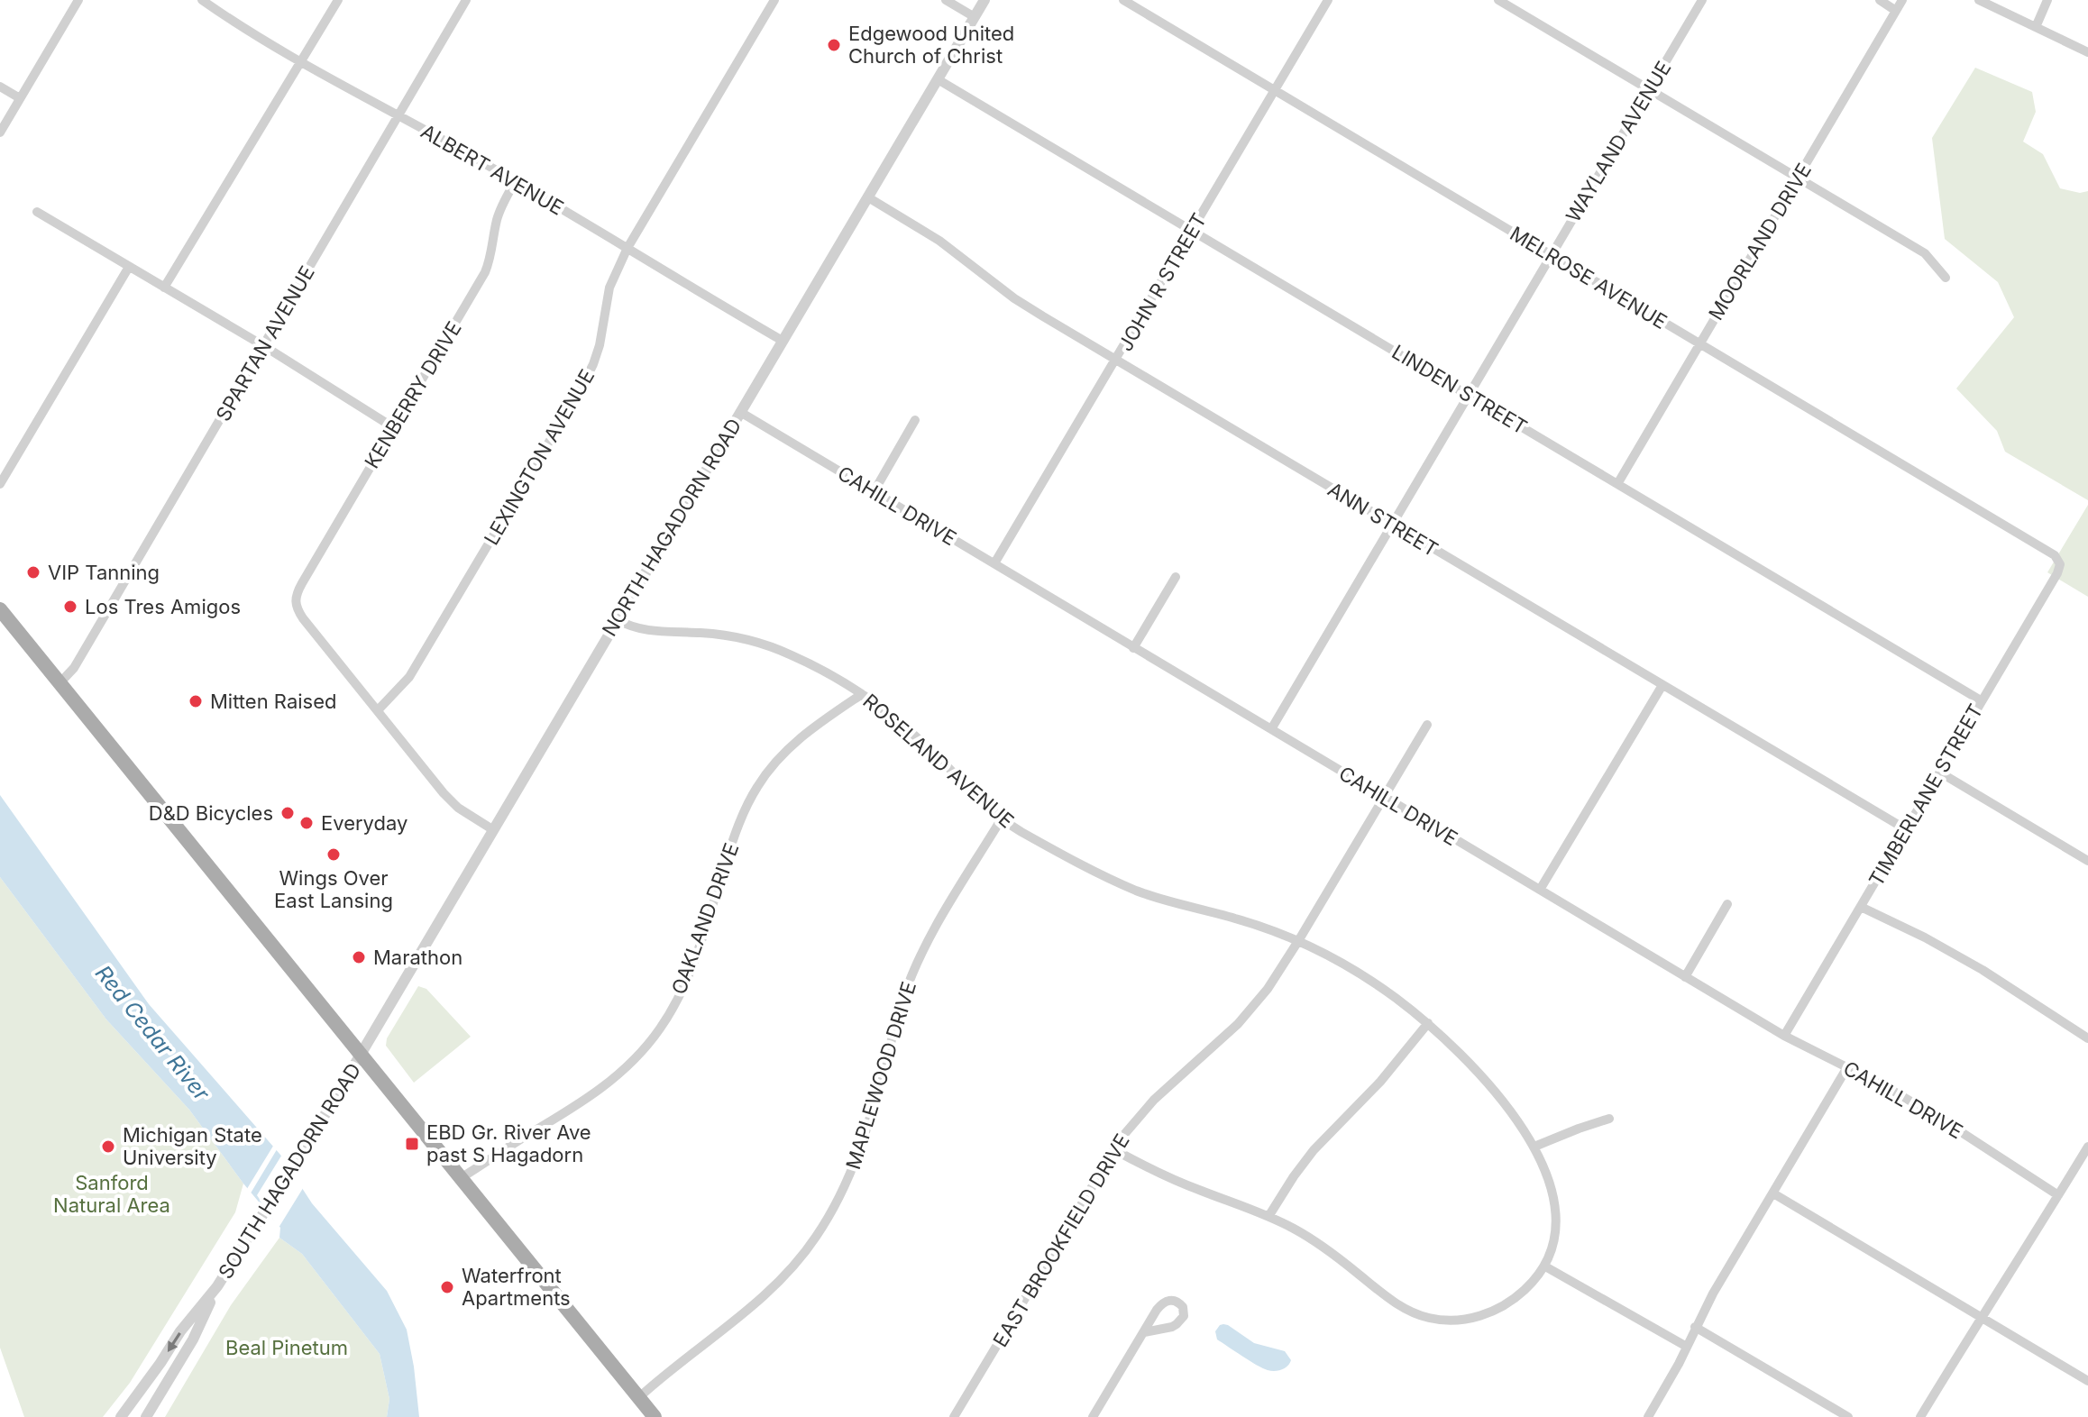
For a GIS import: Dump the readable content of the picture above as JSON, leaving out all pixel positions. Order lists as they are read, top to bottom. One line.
{"streets":{"street":["WAYLAND AVENUE","ALBERT AVENUE","MOORLAND DRIVE","MELROSE AVENUE","JOHN R STREET","SPARTAN AVENUE","LINDEN STREET","KENBERRY DRIVE","LEXINGTON AVENUE","CAHILL DRIVE","ANN STREET","NORTH HAGADORN ROAD","ROSELAND AVENUE","TIMBERLANE STREET","OAKLAND DRIVE","MAPLEWOOD DRIVE","SOUTH HAGADORN ROAD","EAST BROOKFIELD DRIVE"]},"crossings":[["WAYLAND AVENUE","MELROSE AVENUE"],["WAYLAND AVENUE","LINDEN STREET"],["WAYLAND AVENUE","CAHILL DRIVE"],["WAYLAND AVENUE","ANN STREET"],["ALBERT AVENUE","SPARTAN AVENUE"],["ALBERT AVENUE","KENBERRY DRIVE"],["ALBERT AVENUE","LEXINGTON AVENUE"],["ALBERT AVENUE","NORTH HAGADORN ROAD"],["MOORLAND DRIVE","MELROSE AVENUE"],["MOORLAND DRIVE","LINDEN STREET"],["MELROSE AVENUE","JOHN R STREET"],["MELROSE AVENUE","TIMBERLANE STREET"],["JOHN R STREET","LINDEN STREET"],["JOHN R STREET","CAHILL DRIVE"],["JOHN R STREET","ANN STREET"],["LINDEN STREET","NORTH HAGADORN ROAD"],["LINDEN STREET","TIMBERLANE STREET"],["KENBERRY DRIVE","LEXINGTON AVENUE"],["CAHILL DRIVE","NORTH HAGADORN ROAD"],["CAHILL DRIVE","TIMBERLANE STREET"],["CAHILL DRIVE","EAST BROOKFIELD DRIVE"],["ANN STREET","NORTH HAGADORN ROAD"],["ANN STREET","TIMBERLANE STREET"],["NORTH HAGADORN ROAD","ROSELAND AVENUE"],["NORTH HAGADORN ROAD","SOUTH HAGADORN ROAD"],["ROSELAND AVENUE","OAKLAND DRIVE"],["ROSELAND AVENUE","MAPLEWOOD DRIVE"],["ROSELAND AVENUE","EAST BROOKFIELD DRIVE"]],"water":["Red Cedar River"],"parks":["Sanford Natural Area","Beal Pinetum"],"places":{"other":["Edgewood United Church of Christ","VIP Tanning","Los Tres Amigos","Mitten Raised","D&D Bicycles","Everyday","Wings Over East Lansing","Marathon","Michigan State University","Waterfront Apartments"],"transit":["EBD Gr. River Ave past S Hagadorn"]}}
